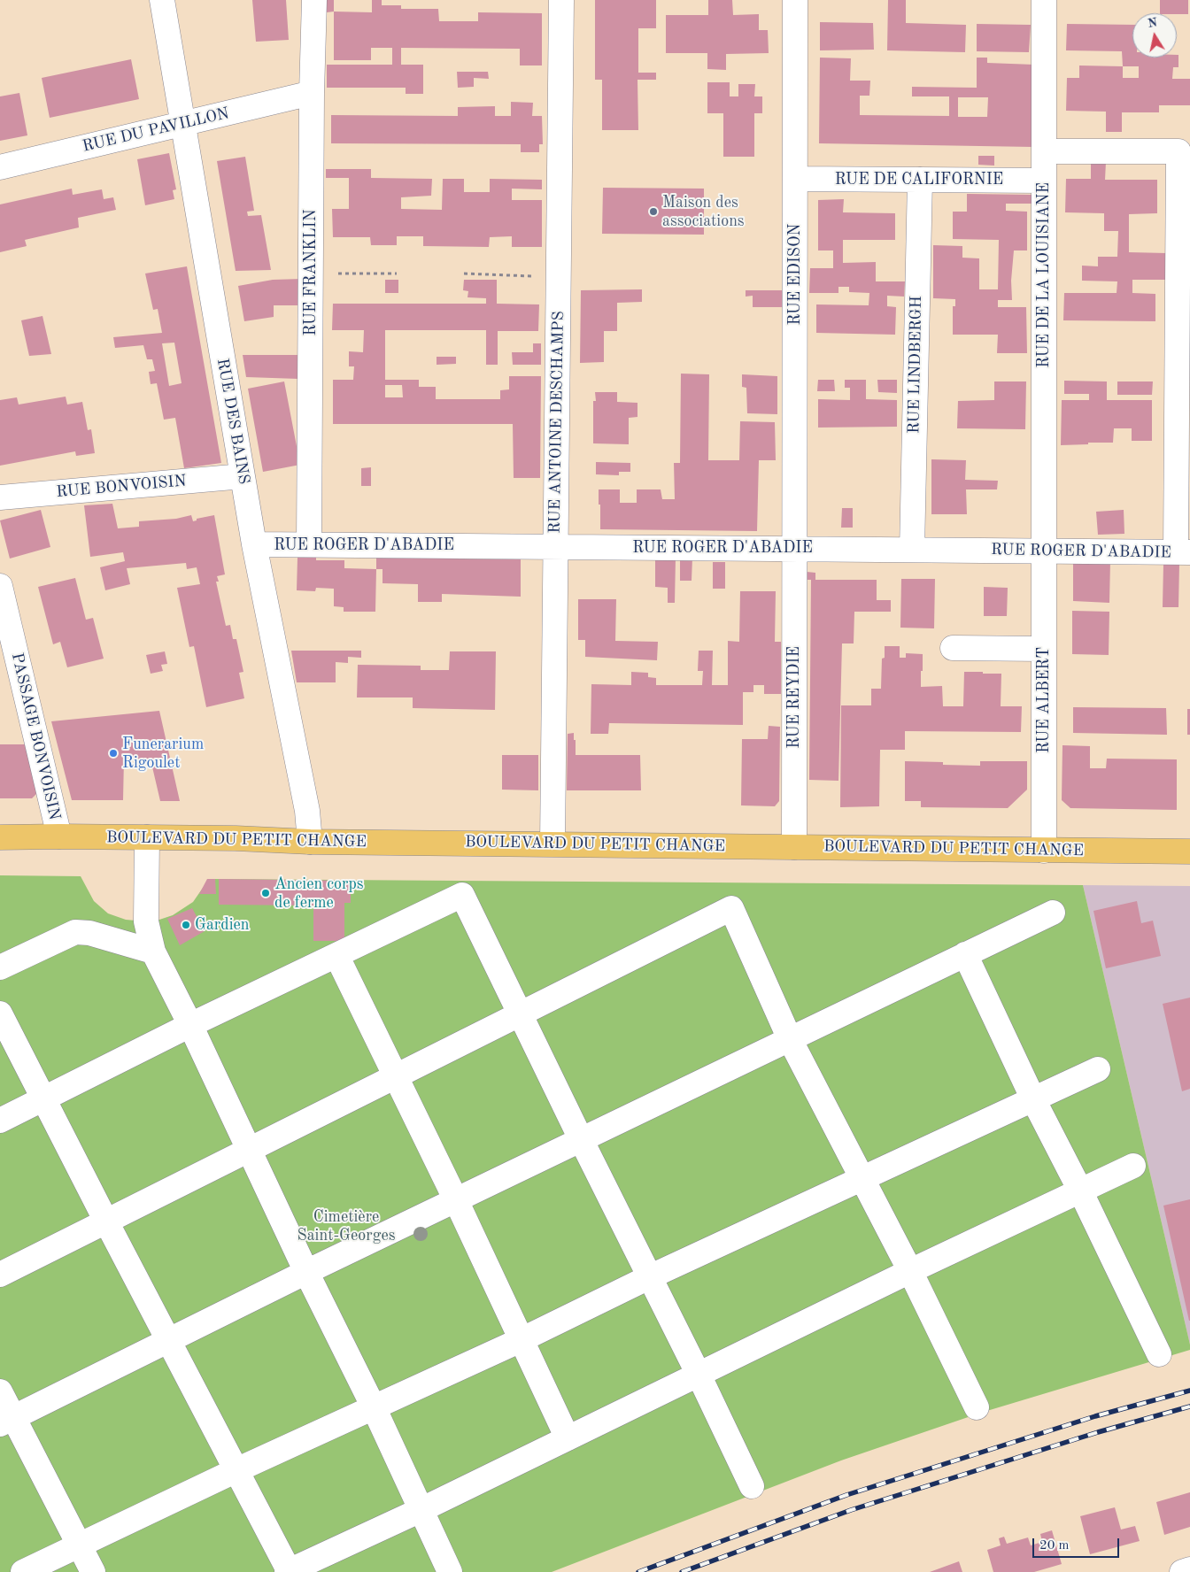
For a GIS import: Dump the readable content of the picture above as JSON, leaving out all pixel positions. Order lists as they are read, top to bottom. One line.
{"streets":{"main road":["BOULEVARD DU PETIT CHANGE"],"street":["RUE DU PAVILLON","RUE DE CALIFORNIE","RUE FRANKLIN","RUE EDISON","RUE DE LA LOUISIANE","RUE LINDBERGH","RUE DES BAINS","RUE ANTOINE DESCHAMPS","RUE BONVOISIN","RUE ROGER D'ABADIE","RUE REYDIE","RUE ALBERT","PASSAGE BONVOISIN"]},"crossings":[["RUE DU PAVILLON","RUE FRANKLIN"],["RUE DU PAVILLON","RUE DES BAINS"],["RUE DE CALIFORNIE","RUE EDISON"],["RUE DE CALIFORNIE","RUE DE LA LOUISIANE"],["RUE DE CALIFORNIE","RUE LINDBERGH"],["RUE FRANKLIN","RUE ROGER D'ABADIE"],["RUE EDISON","RUE ROGER D'ABADIE"],["RUE EDISON","RUE REYDIE"],["RUE DE LA LOUISIANE","RUE ROGER D'ABADIE"],["RUE DE LA LOUISIANE","RUE ALBERT"],["RUE LINDBERGH","RUE ROGER D'ABADIE"],["RUE DES BAINS","RUE BONVOISIN"],["RUE DES BAINS","RUE ROGER D'ABADIE"],["RUE DES BAINS","BOULEVARD DU PETIT CHANGE"],["RUE ANTOINE DESCHAMPS","RUE ROGER D'ABADIE"],["RUE ANTOINE DESCHAMPS","BOULEVARD DU PETIT CHANGE"],["RUE ROGER D'ABADIE","RUE REYDIE"],["RUE ROGER D'ABADIE","RUE ALBERT"],["RUE REYDIE","BOULEVARD DU PETIT CHANGE"],["RUE ALBERT","BOULEVARD DU PETIT CHANGE"],["PASSAGE BONVOISIN","BOULEVARD DU PETIT CHANGE"]],"parks":["Cimetière Saint-Georges"],"places":["Maison des associations","Funerarium Rigoulet","Ancien corps de ferme","Gardien"],"scale_bar":"20 m","north":"top"}
